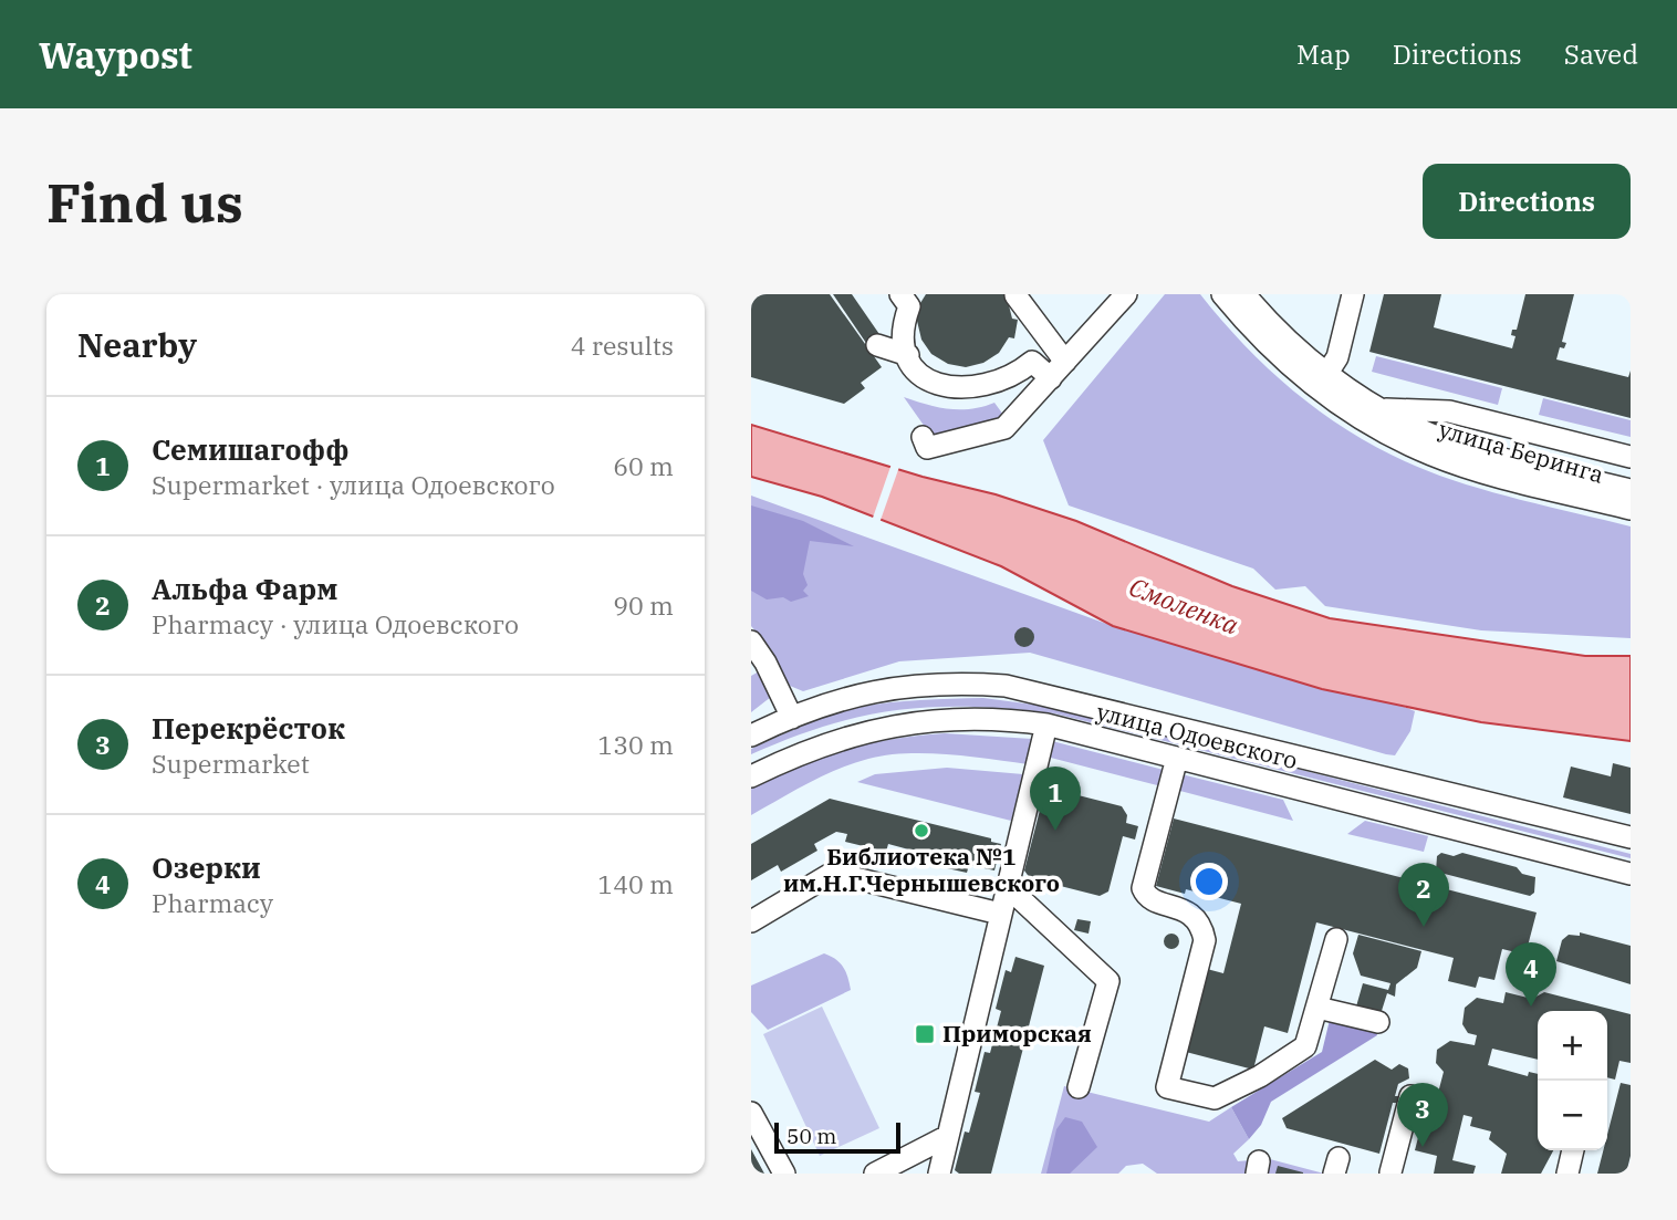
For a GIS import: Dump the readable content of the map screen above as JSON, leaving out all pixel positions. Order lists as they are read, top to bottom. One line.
{"streets":{"street":["улица Беринга","улица Одоевского"]},"water":["Смоленка"],"places":{"other":["Библиотека №1 им.Н.Г.Чернышевского"],"transit":["Приморская"]},"scale_bar":"50 m","page":{"header":"Waypost","nav":["Map","Directions","Saved"],"buttons":"Directions","title":"Find us","heading":["Nearby","4 results"],"list":[{"mark":"1","name":"Семишагофф","note":"Supermarket · улица Одоевского","value":"60 m"},{"mark":"2","name":"Альфа Фарм","note":"Pharmacy · улица Одоевского","value":"90 m"},{"mark":"3","name":"Перекрёсток","note":"Supermarket","value":"130 m"},{"mark":"4","name":"Озерки","note":"Pharmacy","value":"140 m"}],"pins":["1","2","4","3"],"map_buttons":["+","−"],"scale":"50 m"}}
